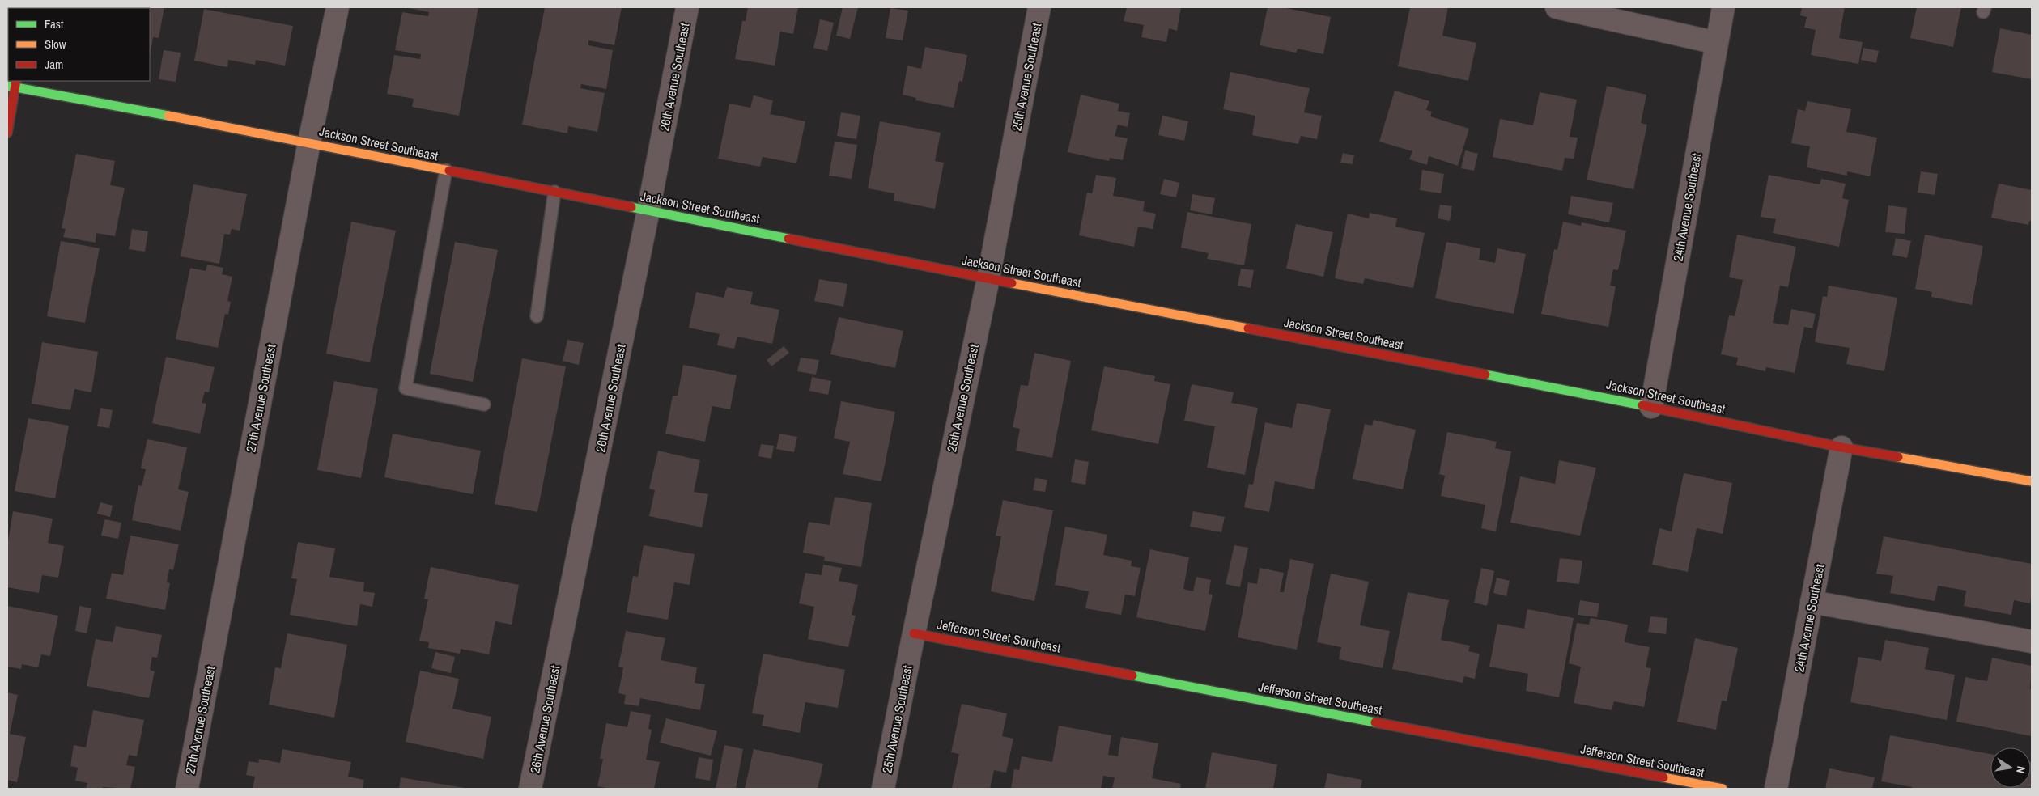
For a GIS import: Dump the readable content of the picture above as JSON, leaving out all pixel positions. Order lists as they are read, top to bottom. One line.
{"streets":{"street":["26th Avenue Southeast","25th Avenue Southeast","Jackson Street Southeast","24th Avenue Southeast","27th Avenue Southeast","Jefferson Street Southeast"]},"crossings":[["26th Avenue Southeast","Jackson Street Southeast"],["25th Avenue Southeast","Jackson Street Southeast"],["25th Avenue Southeast","Jefferson Street Southeast"],["Jackson Street Southeast","24th Avenue Southeast"],["Jackson Street Southeast","27th Avenue Southeast"]],"legend":["Fast","Slow","Jam"],"north":"right"}
